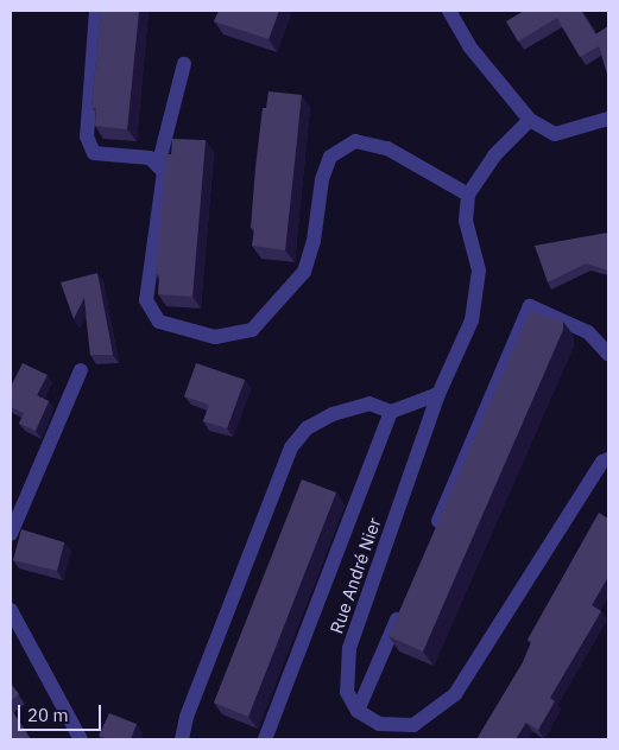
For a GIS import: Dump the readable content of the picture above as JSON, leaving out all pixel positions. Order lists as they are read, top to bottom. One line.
{"streets":{"street":["Rue André Nier"]},"scale_bar":"20 m"}
